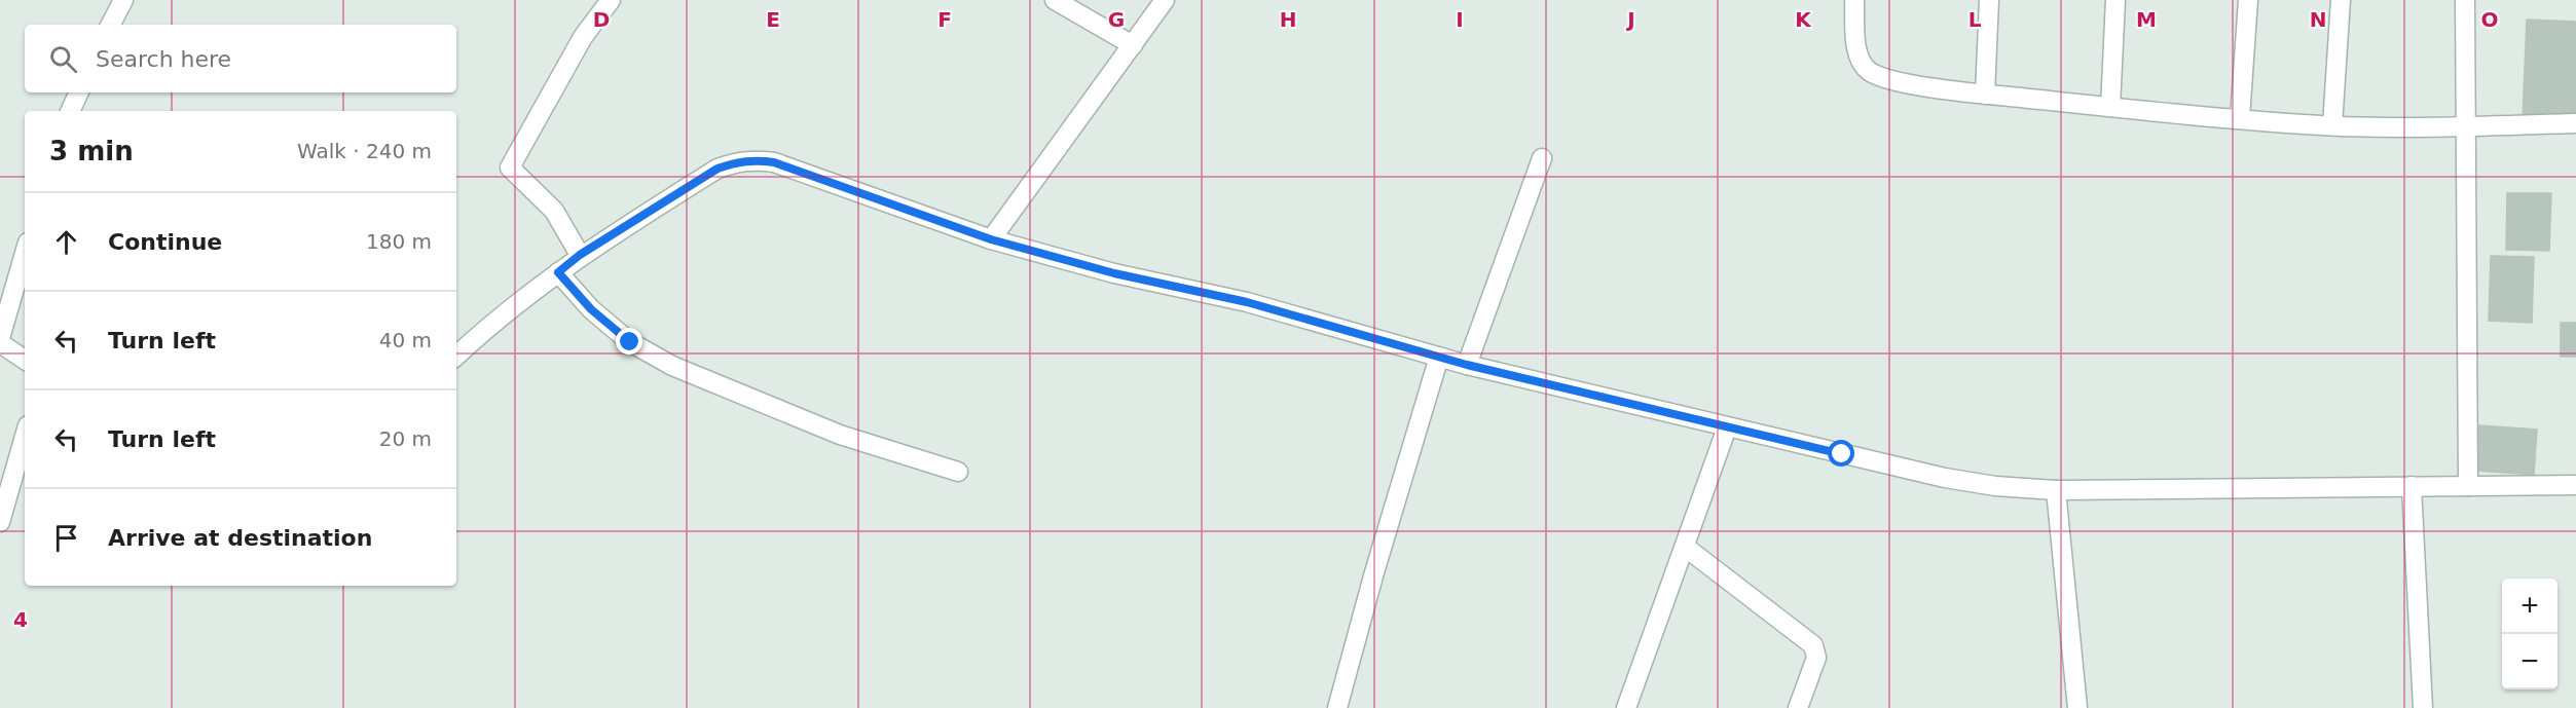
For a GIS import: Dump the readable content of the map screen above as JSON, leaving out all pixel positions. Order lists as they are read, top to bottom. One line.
{"page":{"search":"Search here","heading":["3 min","Walk · 240 m"],"list":[["Continue","180 m"],["Turn left","40 m"],["Turn left","20 m"],"Arrive at destination"],"map_buttons":["+","−"]},"grid":{"columns":["D","E","F","G","H","I","J","K","L","M","N","O"],"rows":["4"]}}
